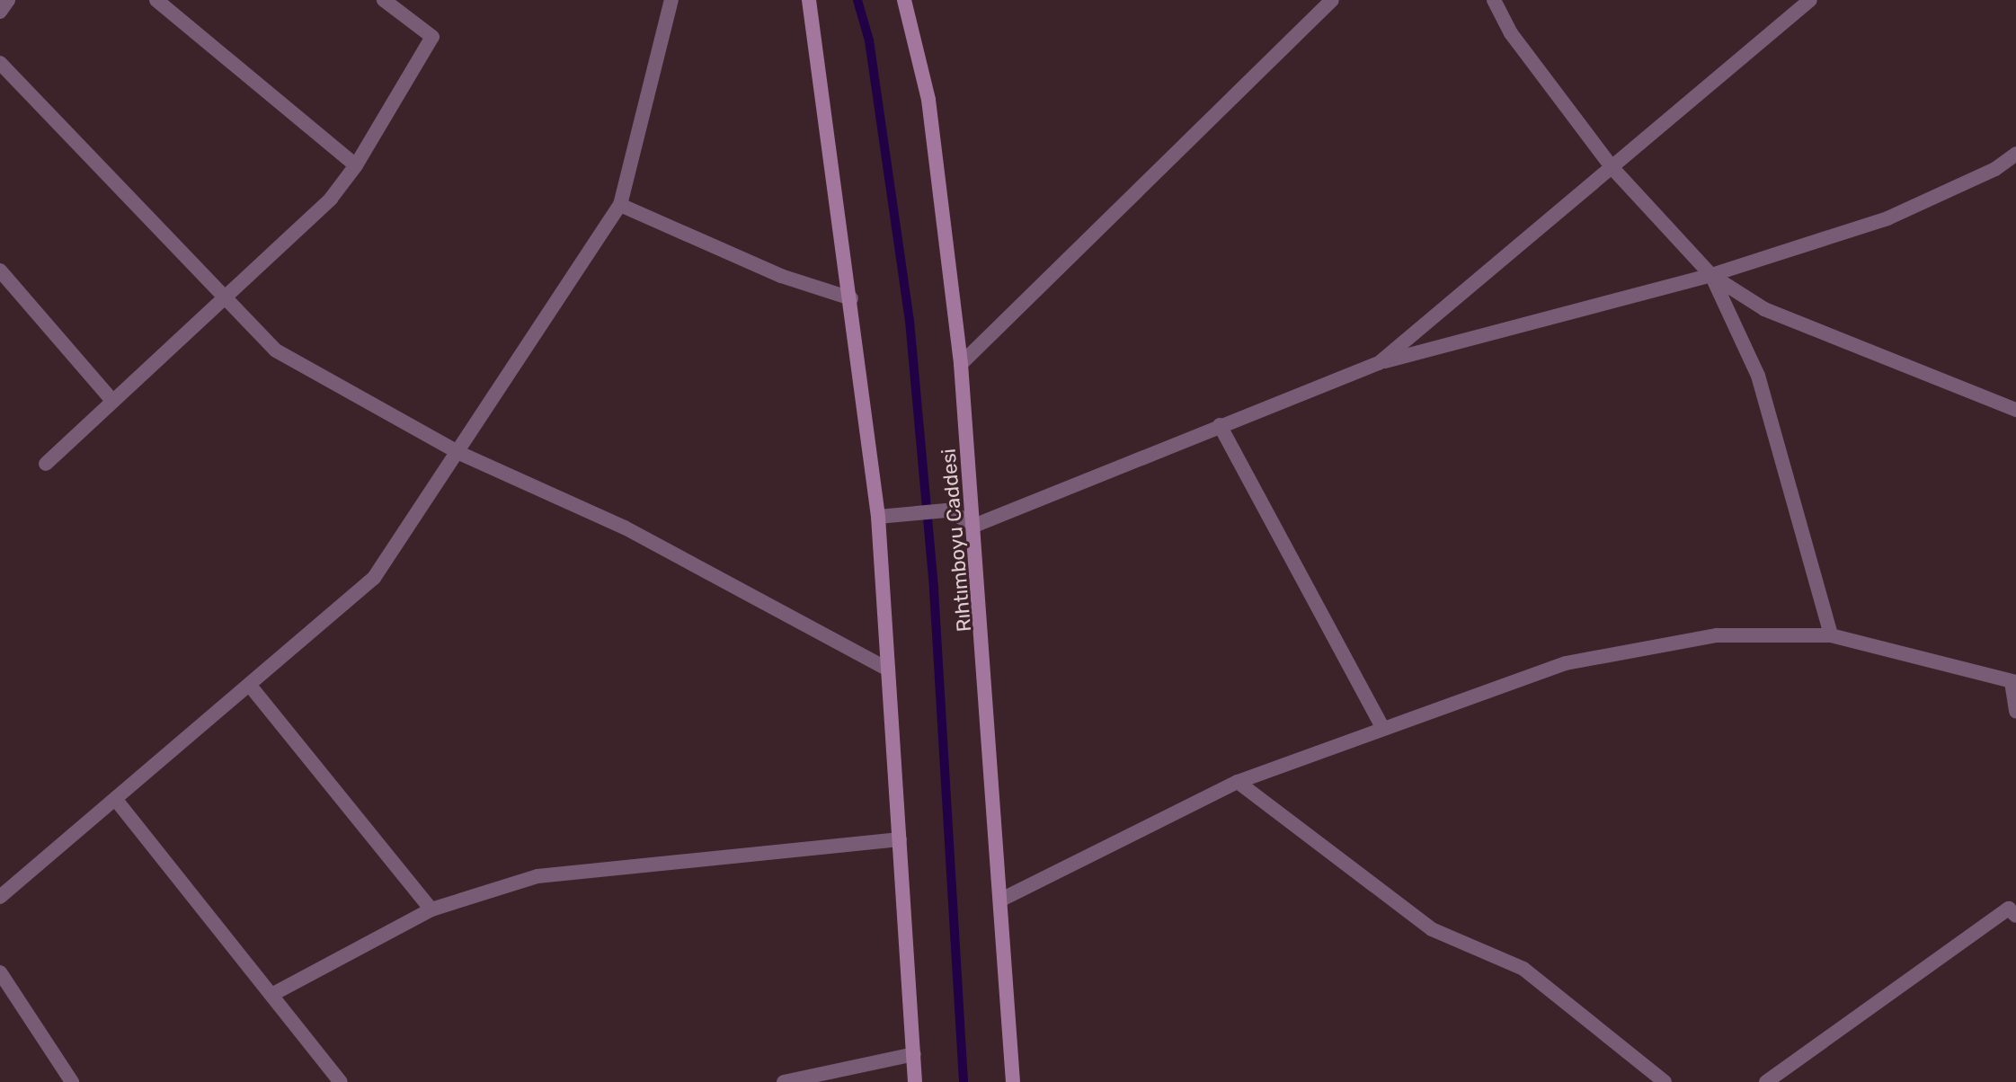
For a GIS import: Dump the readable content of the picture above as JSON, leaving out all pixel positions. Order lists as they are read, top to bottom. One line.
{"streets":{"street":["Rıhtımboyu Caddesi"]}}
